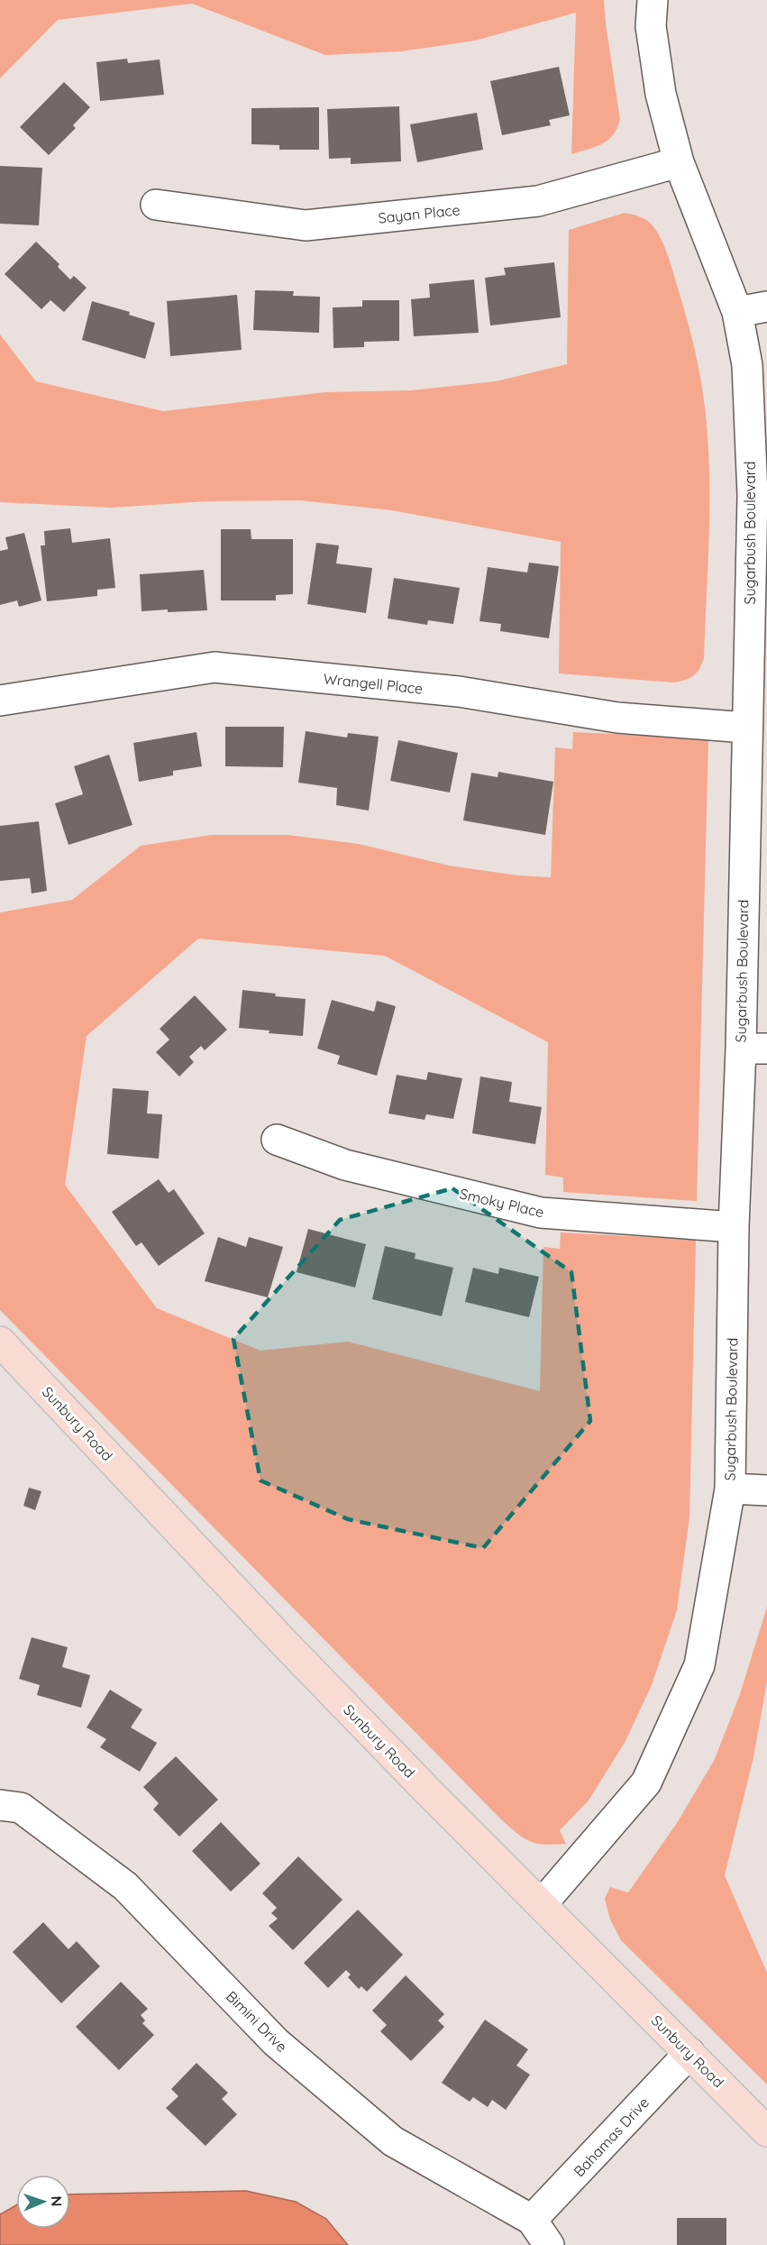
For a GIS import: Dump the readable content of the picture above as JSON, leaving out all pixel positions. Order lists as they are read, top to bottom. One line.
{"streets":{"main road":["Sunbury Road"],"street":["Sayan Place","Sugarbush Boulevard","Wrangell Place","Smoky Place","Bimini Drive","Bahamas Drive"]},"crossings":[["Sayan Place","Sugarbush Boulevard"],["Sugarbush Boulevard","Wrangell Place"],["Sugarbush Boulevard","Smoky Place"],["Sugarbush Boulevard","Sunbury Road"],["Sunbury Road","Bahamas Drive"],["Bimini Drive","Bahamas Drive"]],"north":"right"}
